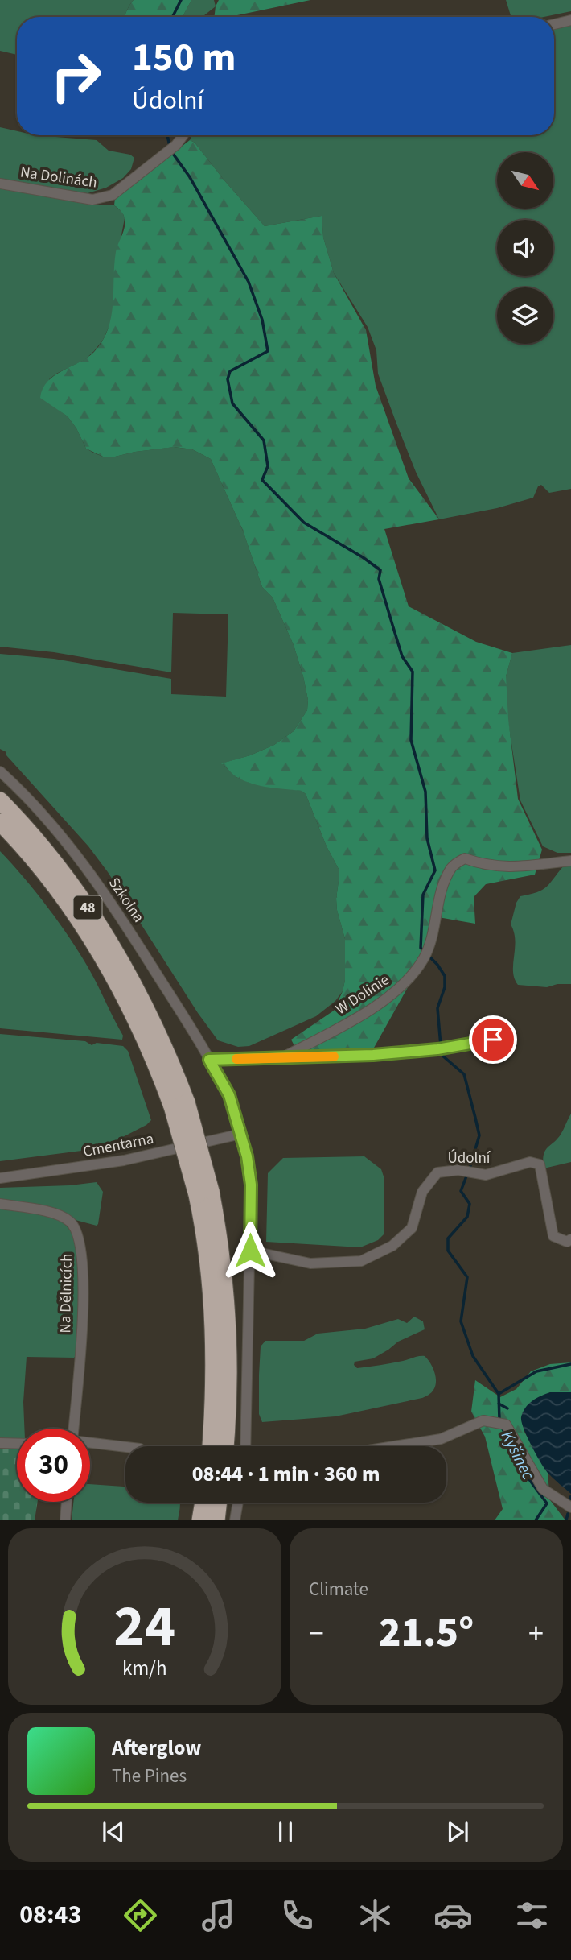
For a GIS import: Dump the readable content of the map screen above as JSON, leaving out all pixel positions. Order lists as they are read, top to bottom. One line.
{"streets":{"highway":["48"],"street":["Na Dolinách","Szkolna","W Dolinie","Cmentarna","Údolní","Na Dělnicích"]},"crossings":[["Szkolna","Cmentarna"],["Szkolna","Údolní"]],"water":["Kyšinec"],"north":"bottom right","page":{"turn":["150 m","Údolní"],"limit":"30","trip":"08:44 · 1 min · 360 m","tile":"Climate","heat":["−","21.5°","+"],"song":["Afterglow","The Pines"],"tabs":"08:43","gauge":["24","km/h"]}}
